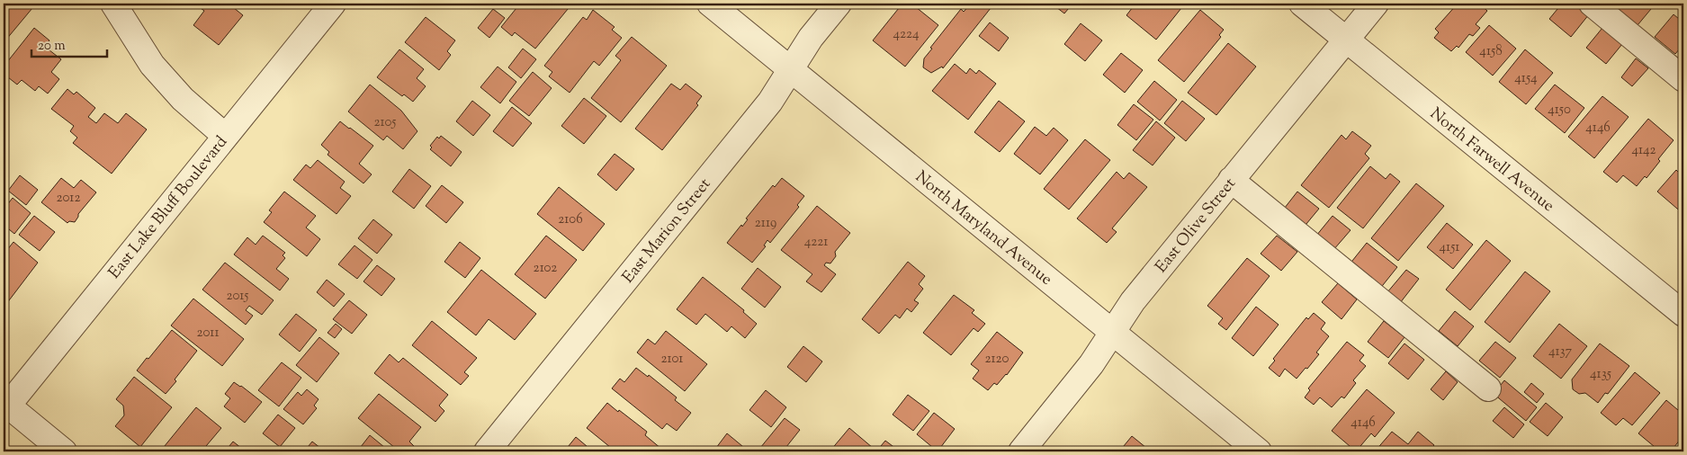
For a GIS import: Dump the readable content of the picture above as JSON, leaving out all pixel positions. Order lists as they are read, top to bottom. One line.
{"streets":{"street":["North Farwell Avenue","East Lake Bluff Boulevard","East Olive Street","North Maryland Avenue","East Marion Street"]},"crossings":[["North Farwell Avenue","East Olive Street"],["East Olive Street","North Maryland Avenue"],["North Maryland Avenue","East Marion Street"]],"house_numbers":["4224","4158","4154","4150","2105","4146","4142","2012","2106","2119","4221","4151","2102","2015","2011","4137","2101","2120","4135","4146"],"scale_bar":"20 m"}
